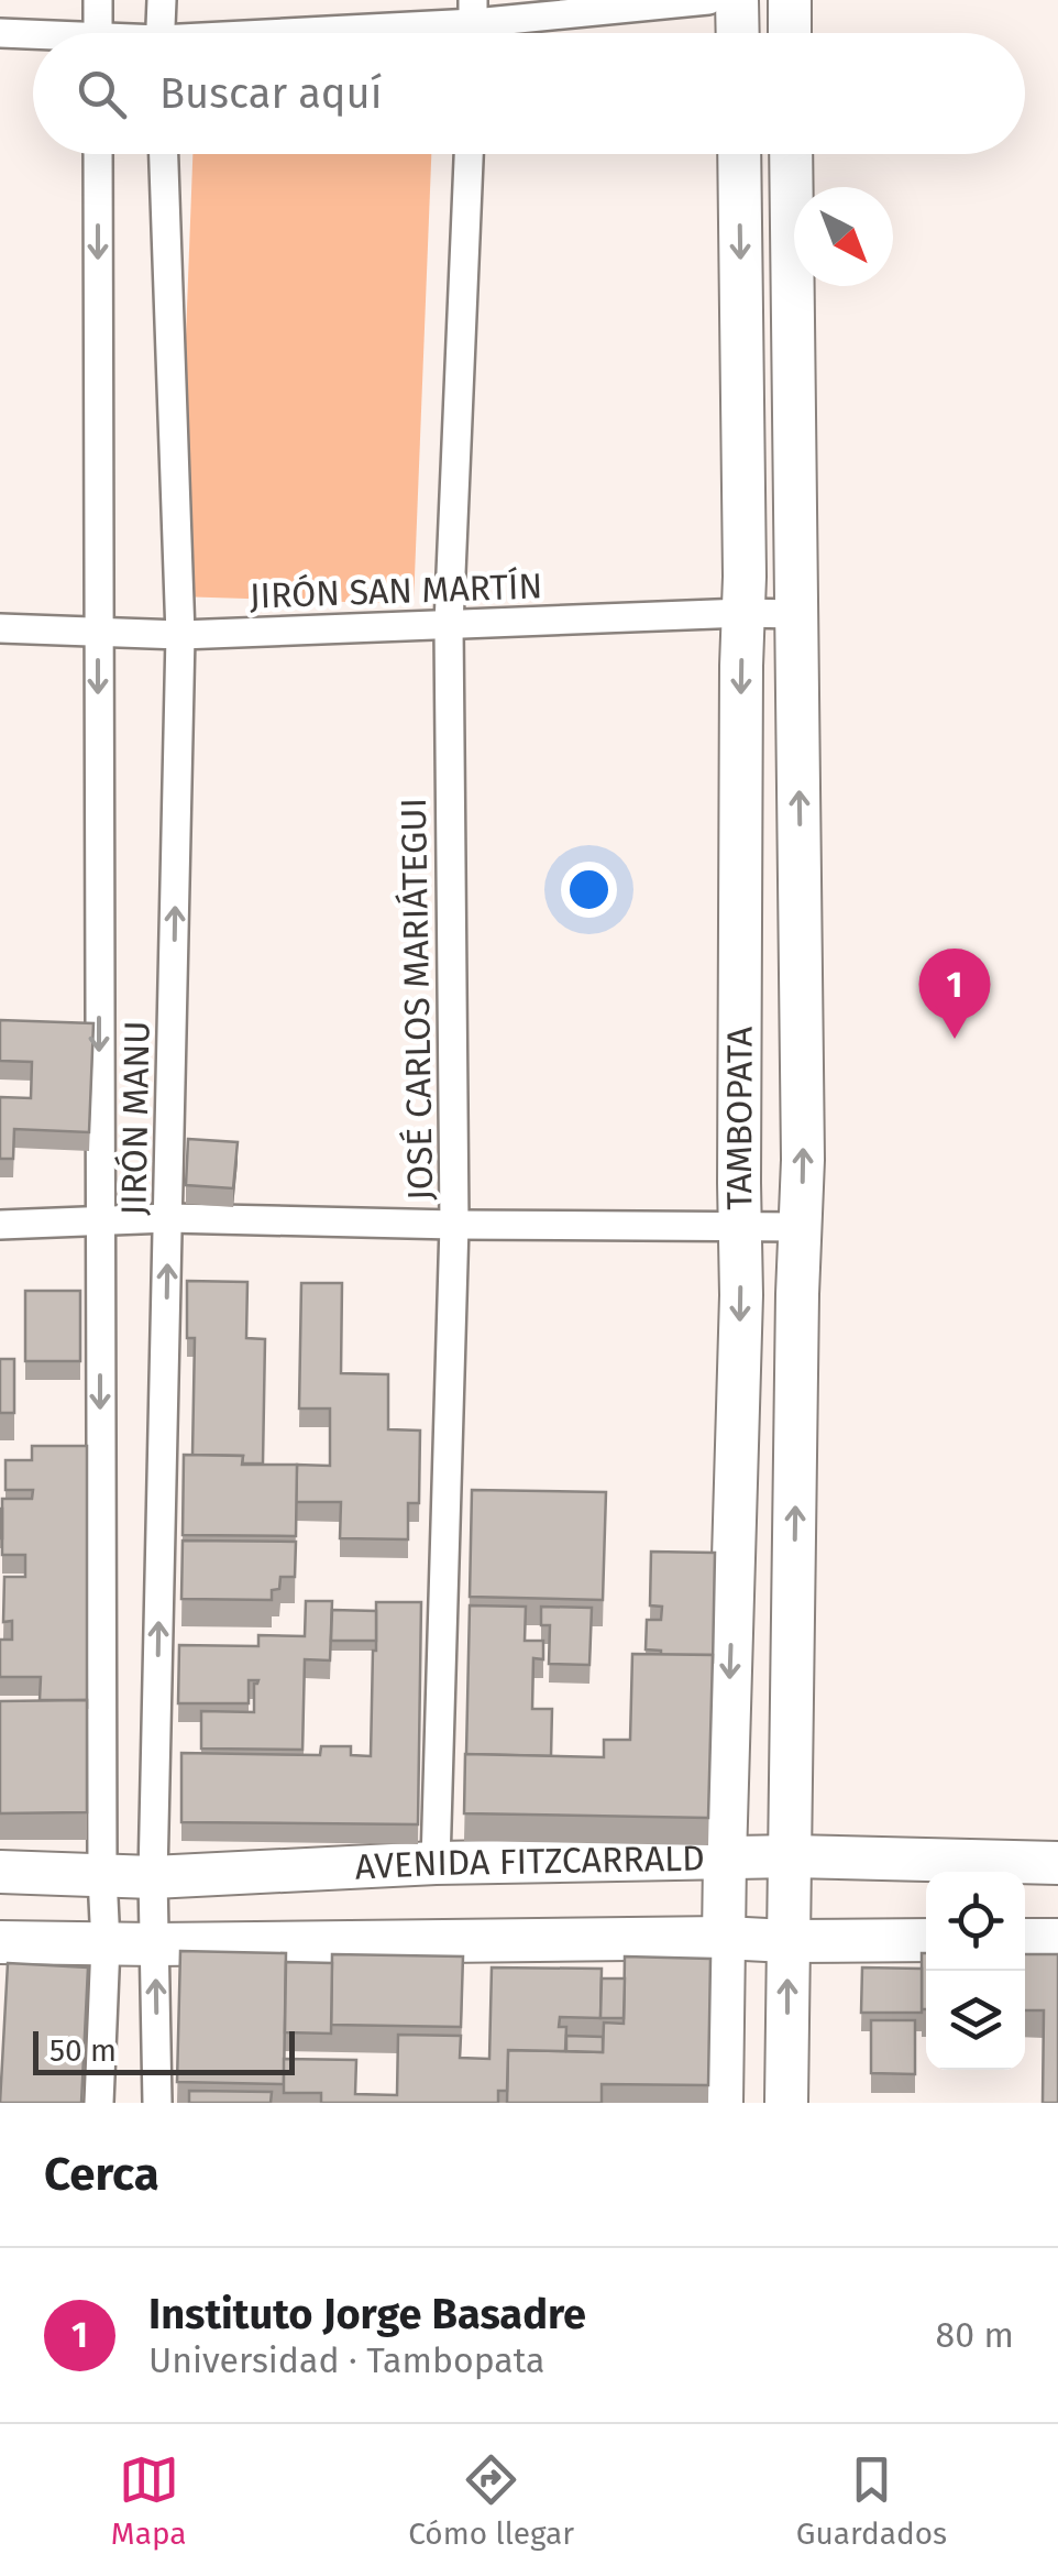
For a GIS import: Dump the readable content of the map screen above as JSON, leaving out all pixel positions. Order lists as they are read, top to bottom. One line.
{"streets":{"main road":["TAMBOPATA","AVENIDA FITZCARRALD"],"street":["JIRÓN SAN MARTÍN","JOSÉ CARLOS MARIÁTEGUI","JIRÓN MANU"]},"crossings":[["JIRÓN SAN MARTÍN","JOSÉ CARLOS MARIÁTEGUI"],["JIRÓN SAN MARTÍN","JIRÓN MANU"],["JIRÓN SAN MARTÍN","TAMBOPATA"],["JOSÉ CARLOS MARIÁTEGUI","AVENIDA FITZCARRALD"],["JIRÓN MANU","AVENIDA FITZCARRALD"],["TAMBOPATA","AVENIDA FITZCARRALD"]],"scale_bar":"50 m","north":"bottom right","page":{"search":"Buscar aquí","pins":"1","scale":"50 m","heading":"Cerca","list":[{"mark":"1","name":"Instituto Jorge Basadre","note":"Universidad · Tambopata","value":"80 m"}],"nav":["Mapa","Cómo llegar","Guardados"]}}
